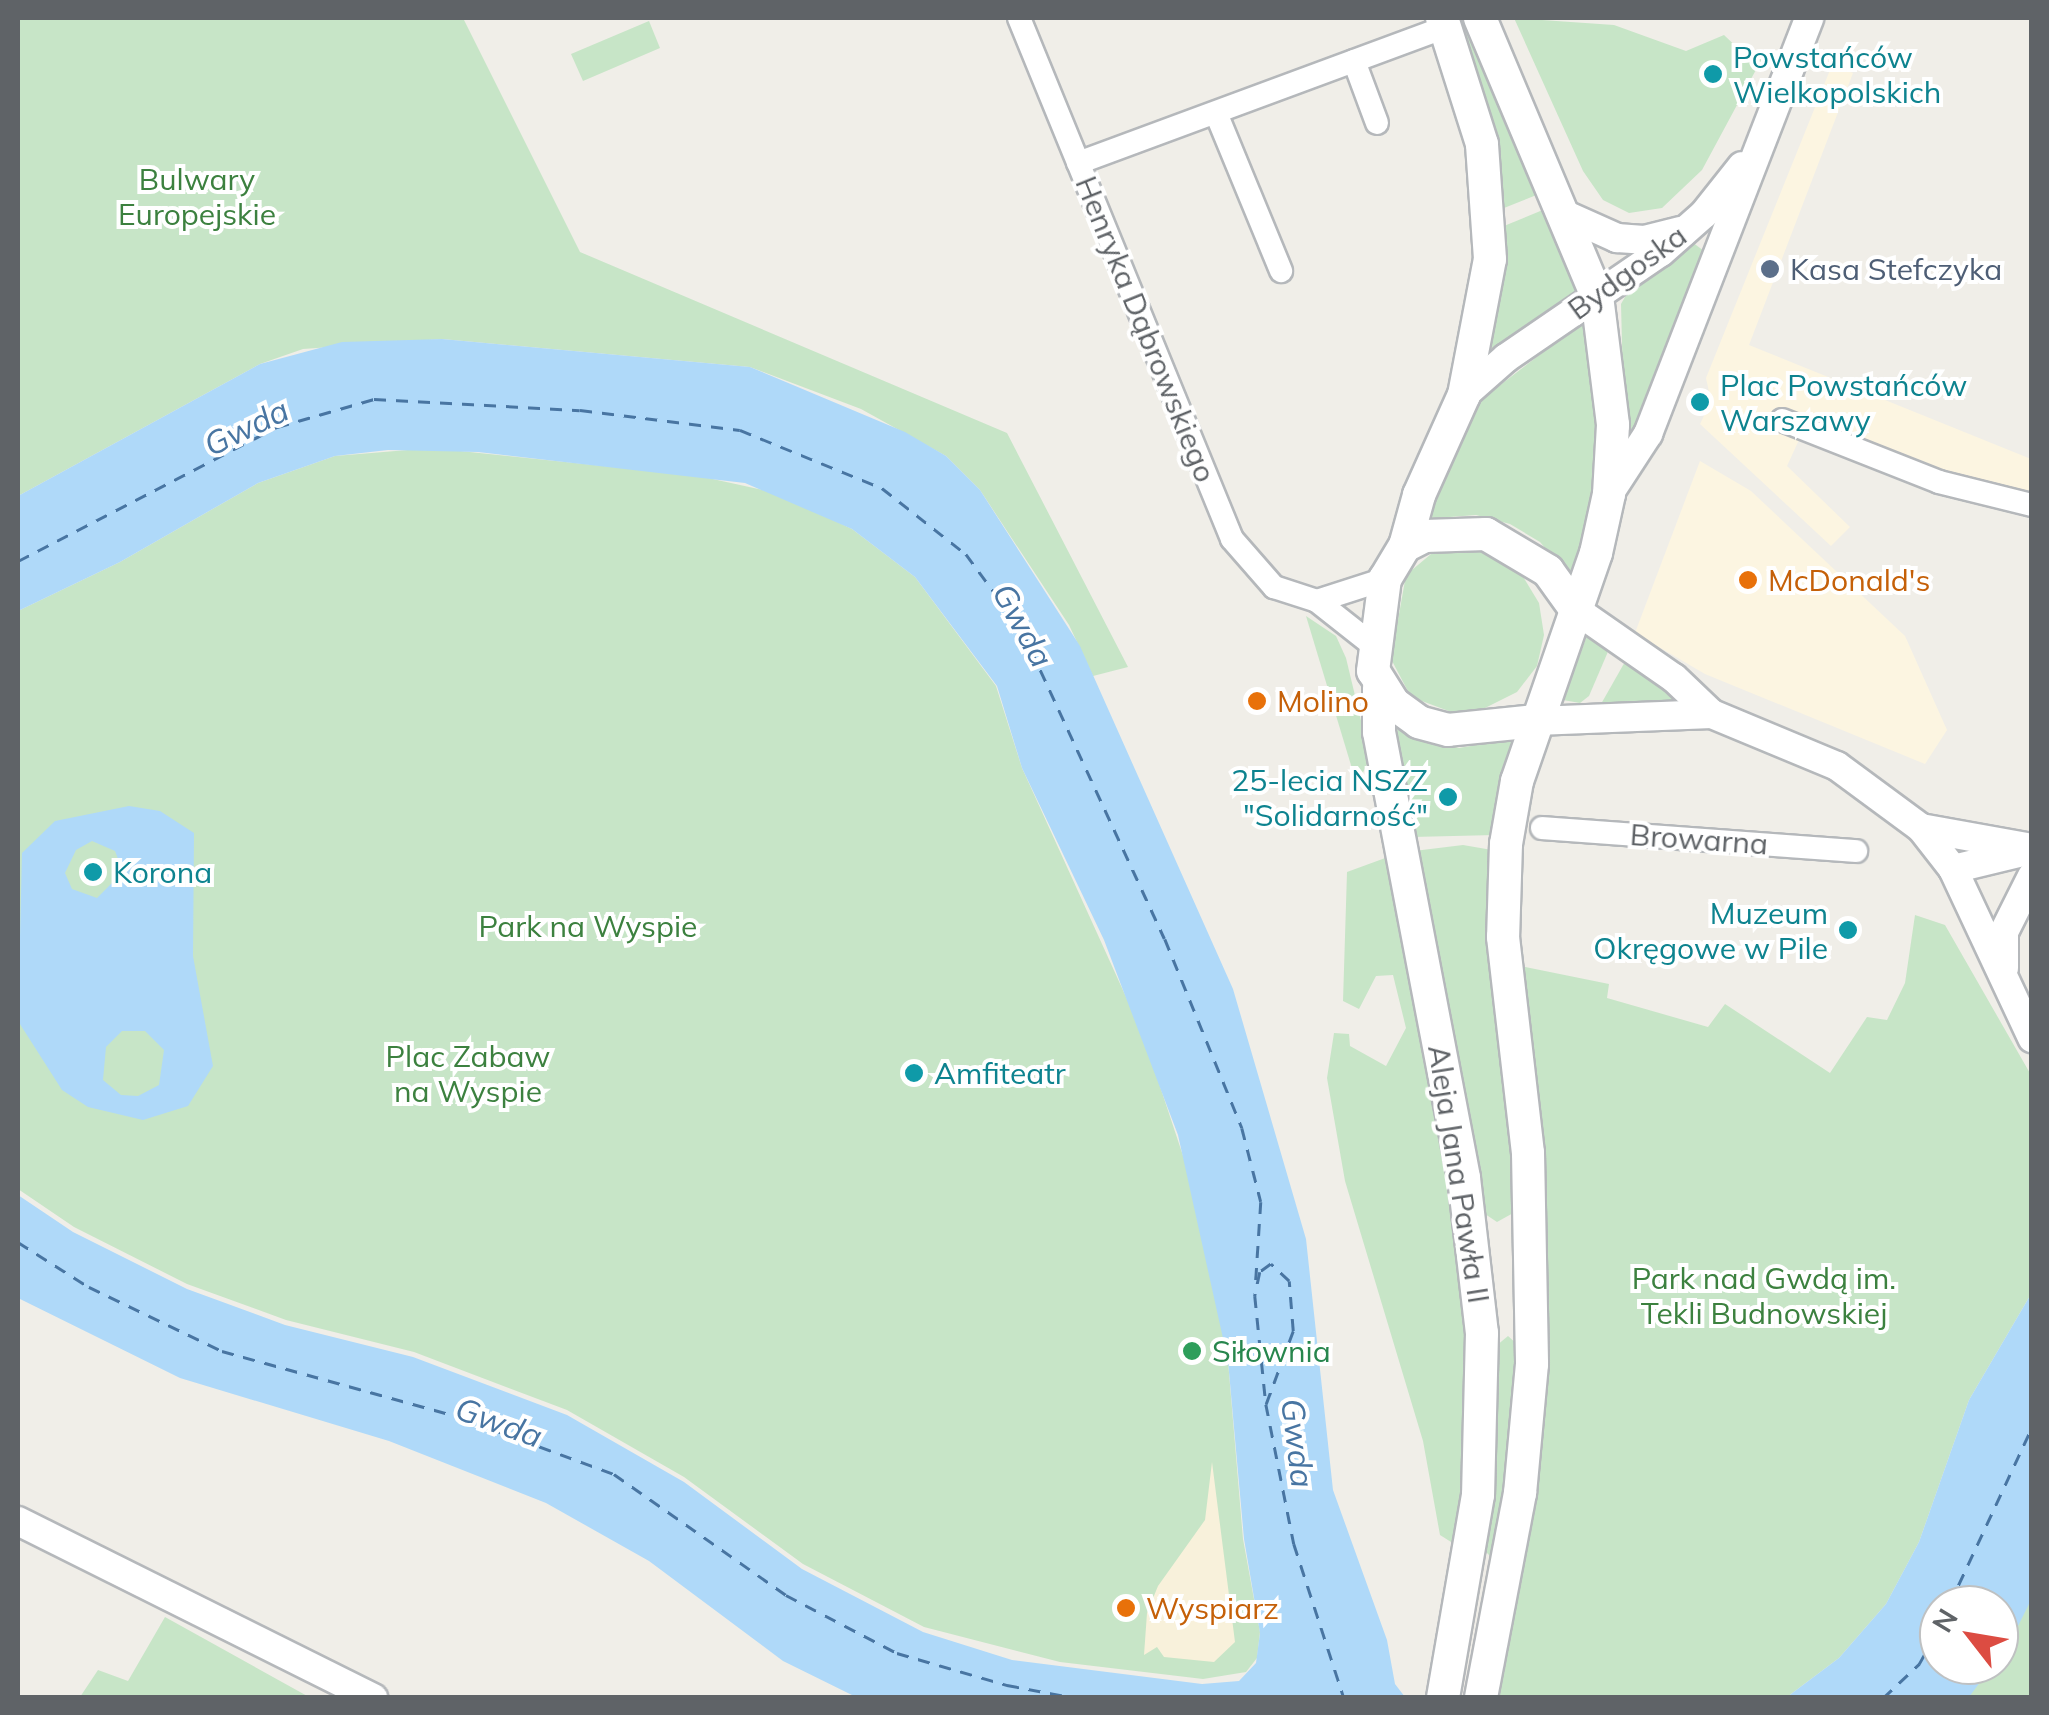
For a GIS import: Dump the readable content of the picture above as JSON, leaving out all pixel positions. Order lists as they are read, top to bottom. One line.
{"streets":{"main road":["Aleja Jana Pawła II"],"street":["Bydgoska","Henryka Dąbrowskiego","Browarna"]},"crossings":[["Henryka Dąbrowskiego","Aleja Jana Pawła II"]],"water":["Gwda"],"parks":["Bulwary Europejskie","Park na Wyspie","Plac Zabaw na Wyspie","Park nad Gwdą im. Tekli Budnowskiej"],"places":["Powstańców Wielkopolskich","Kasa Stefczyka","Plac Powstańców Warszawy","McDonald's","Molino","25-lecia NSZZ \"Solidarność\"","Korona","Muzeum Okręgowe w Pile","Amfiteatr","Siłownia","Wyspiarz"],"north":"top left"}
